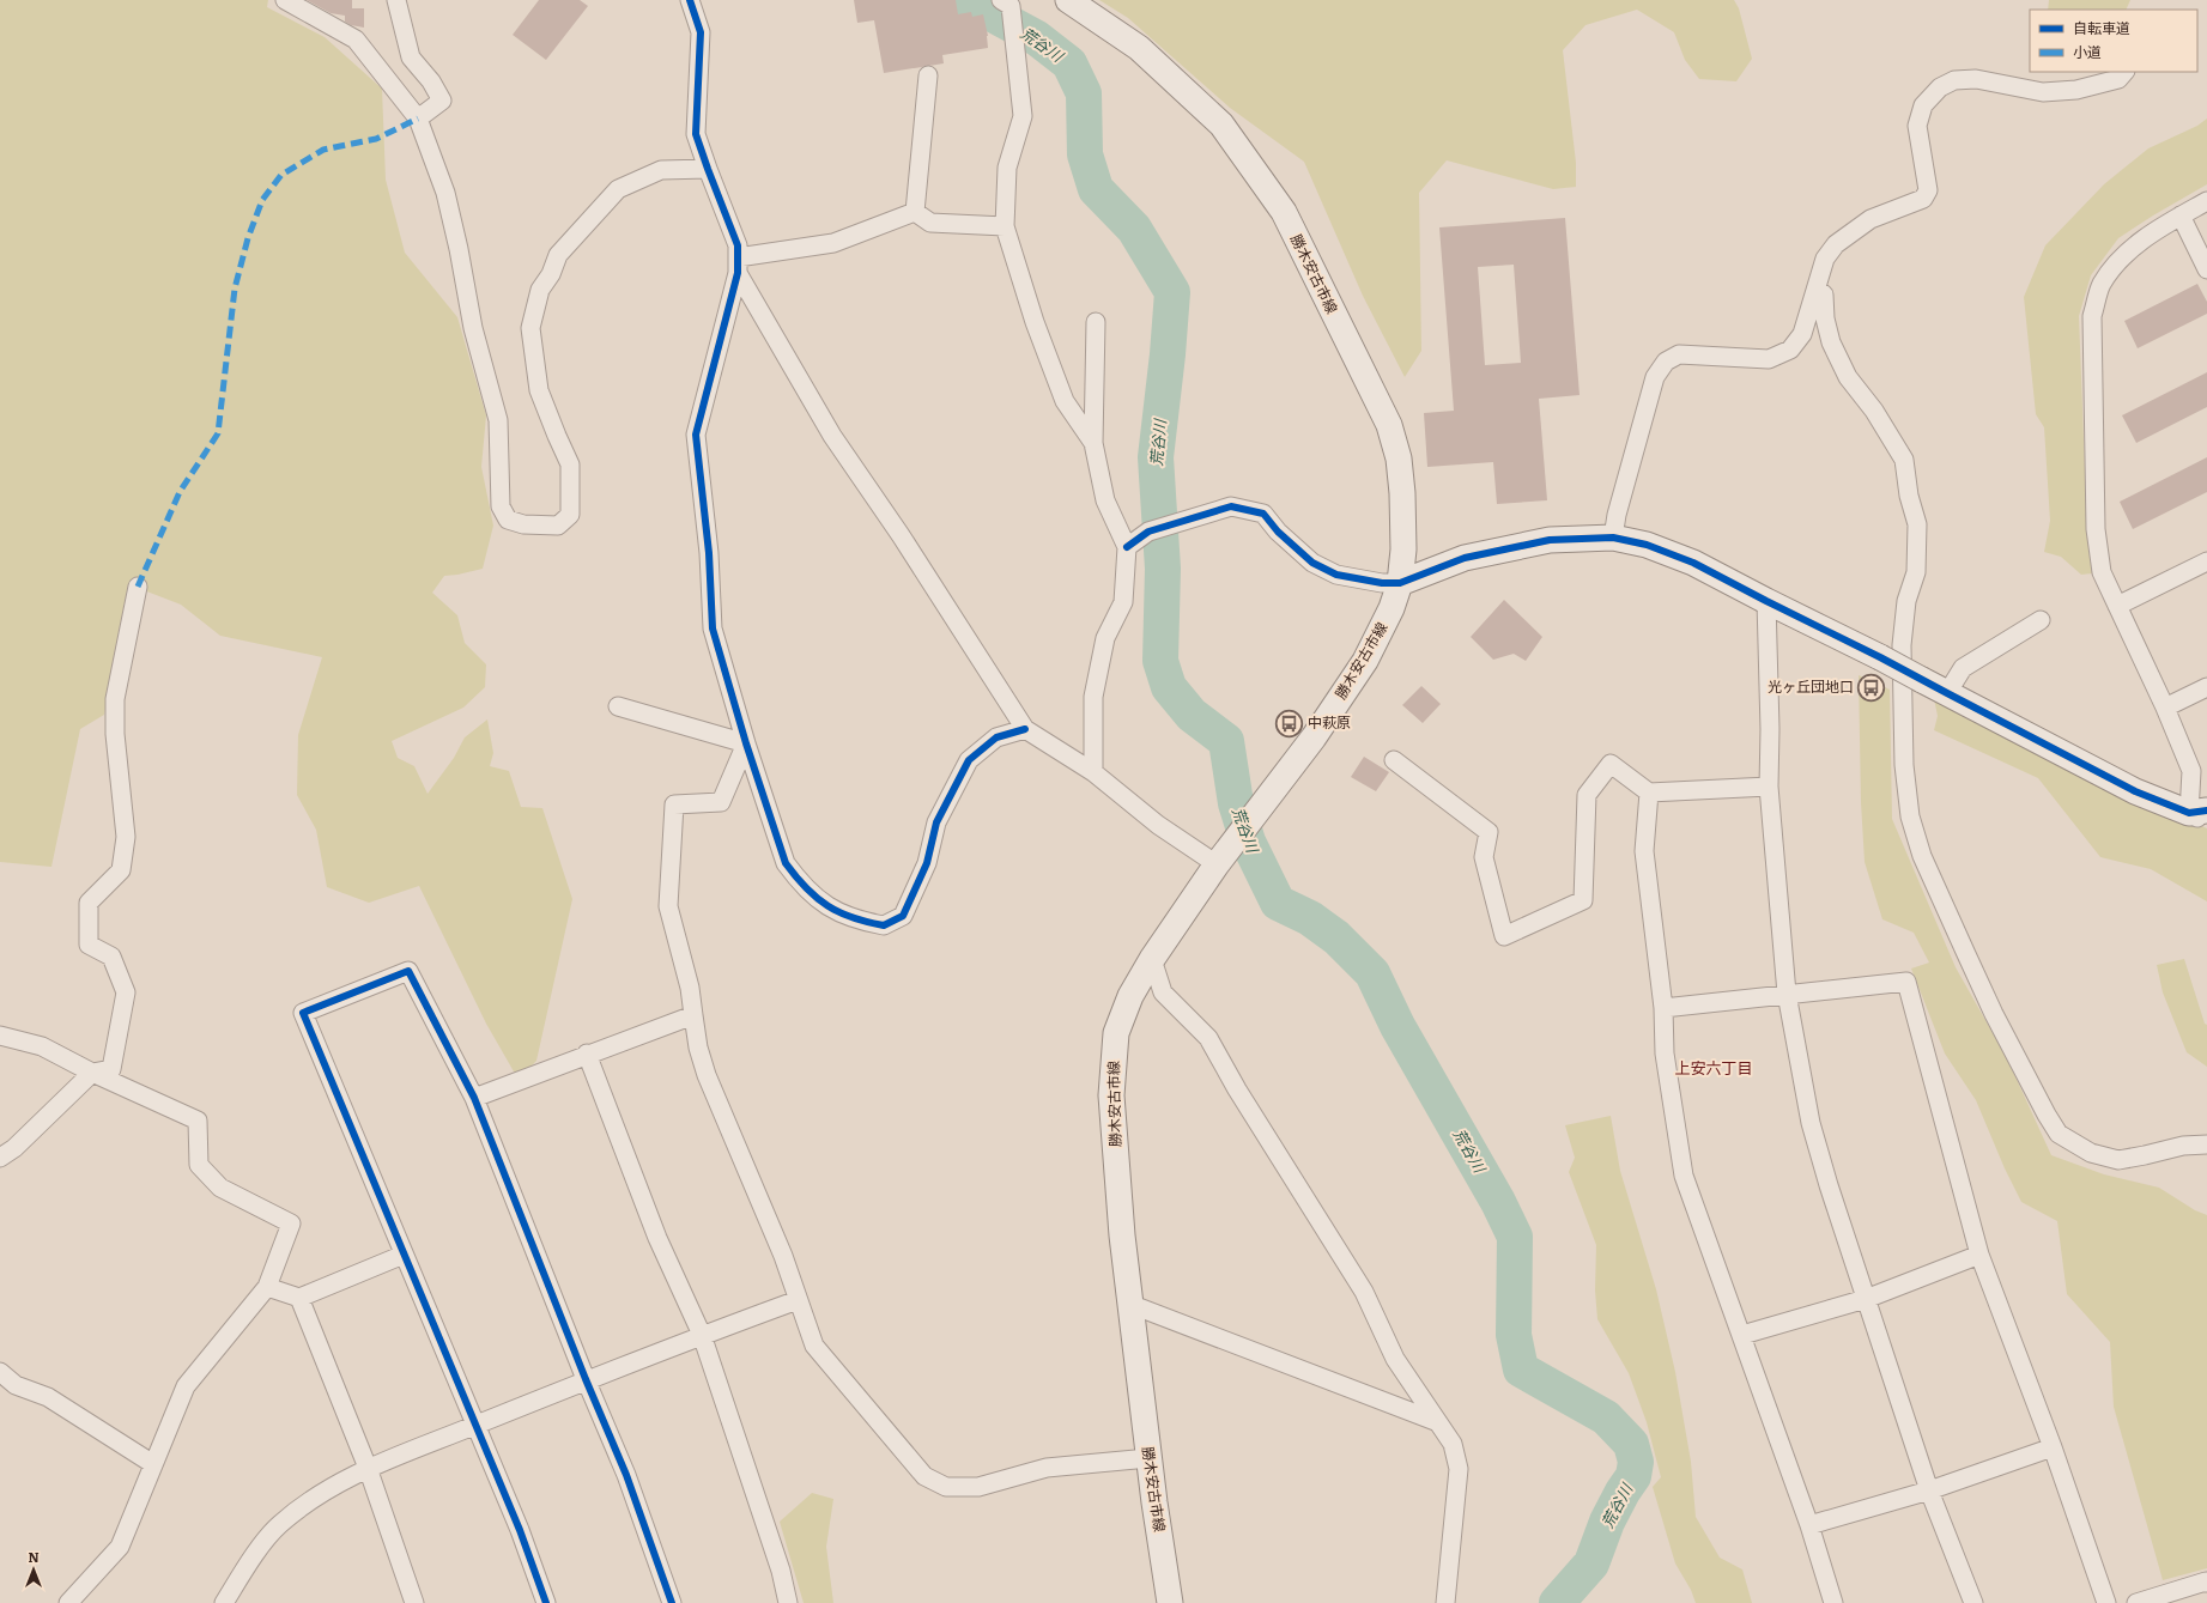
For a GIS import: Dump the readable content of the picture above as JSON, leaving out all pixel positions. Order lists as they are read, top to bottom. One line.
{"streets":{"main road":["勝木安古市線"]},"districts":["上安六丁目"],"water":["荒谷川"],"places":{"bus stop":["光ヶ丘団地口","中萩原"]},"legend":["自転車道","小道"],"north":"top"}
